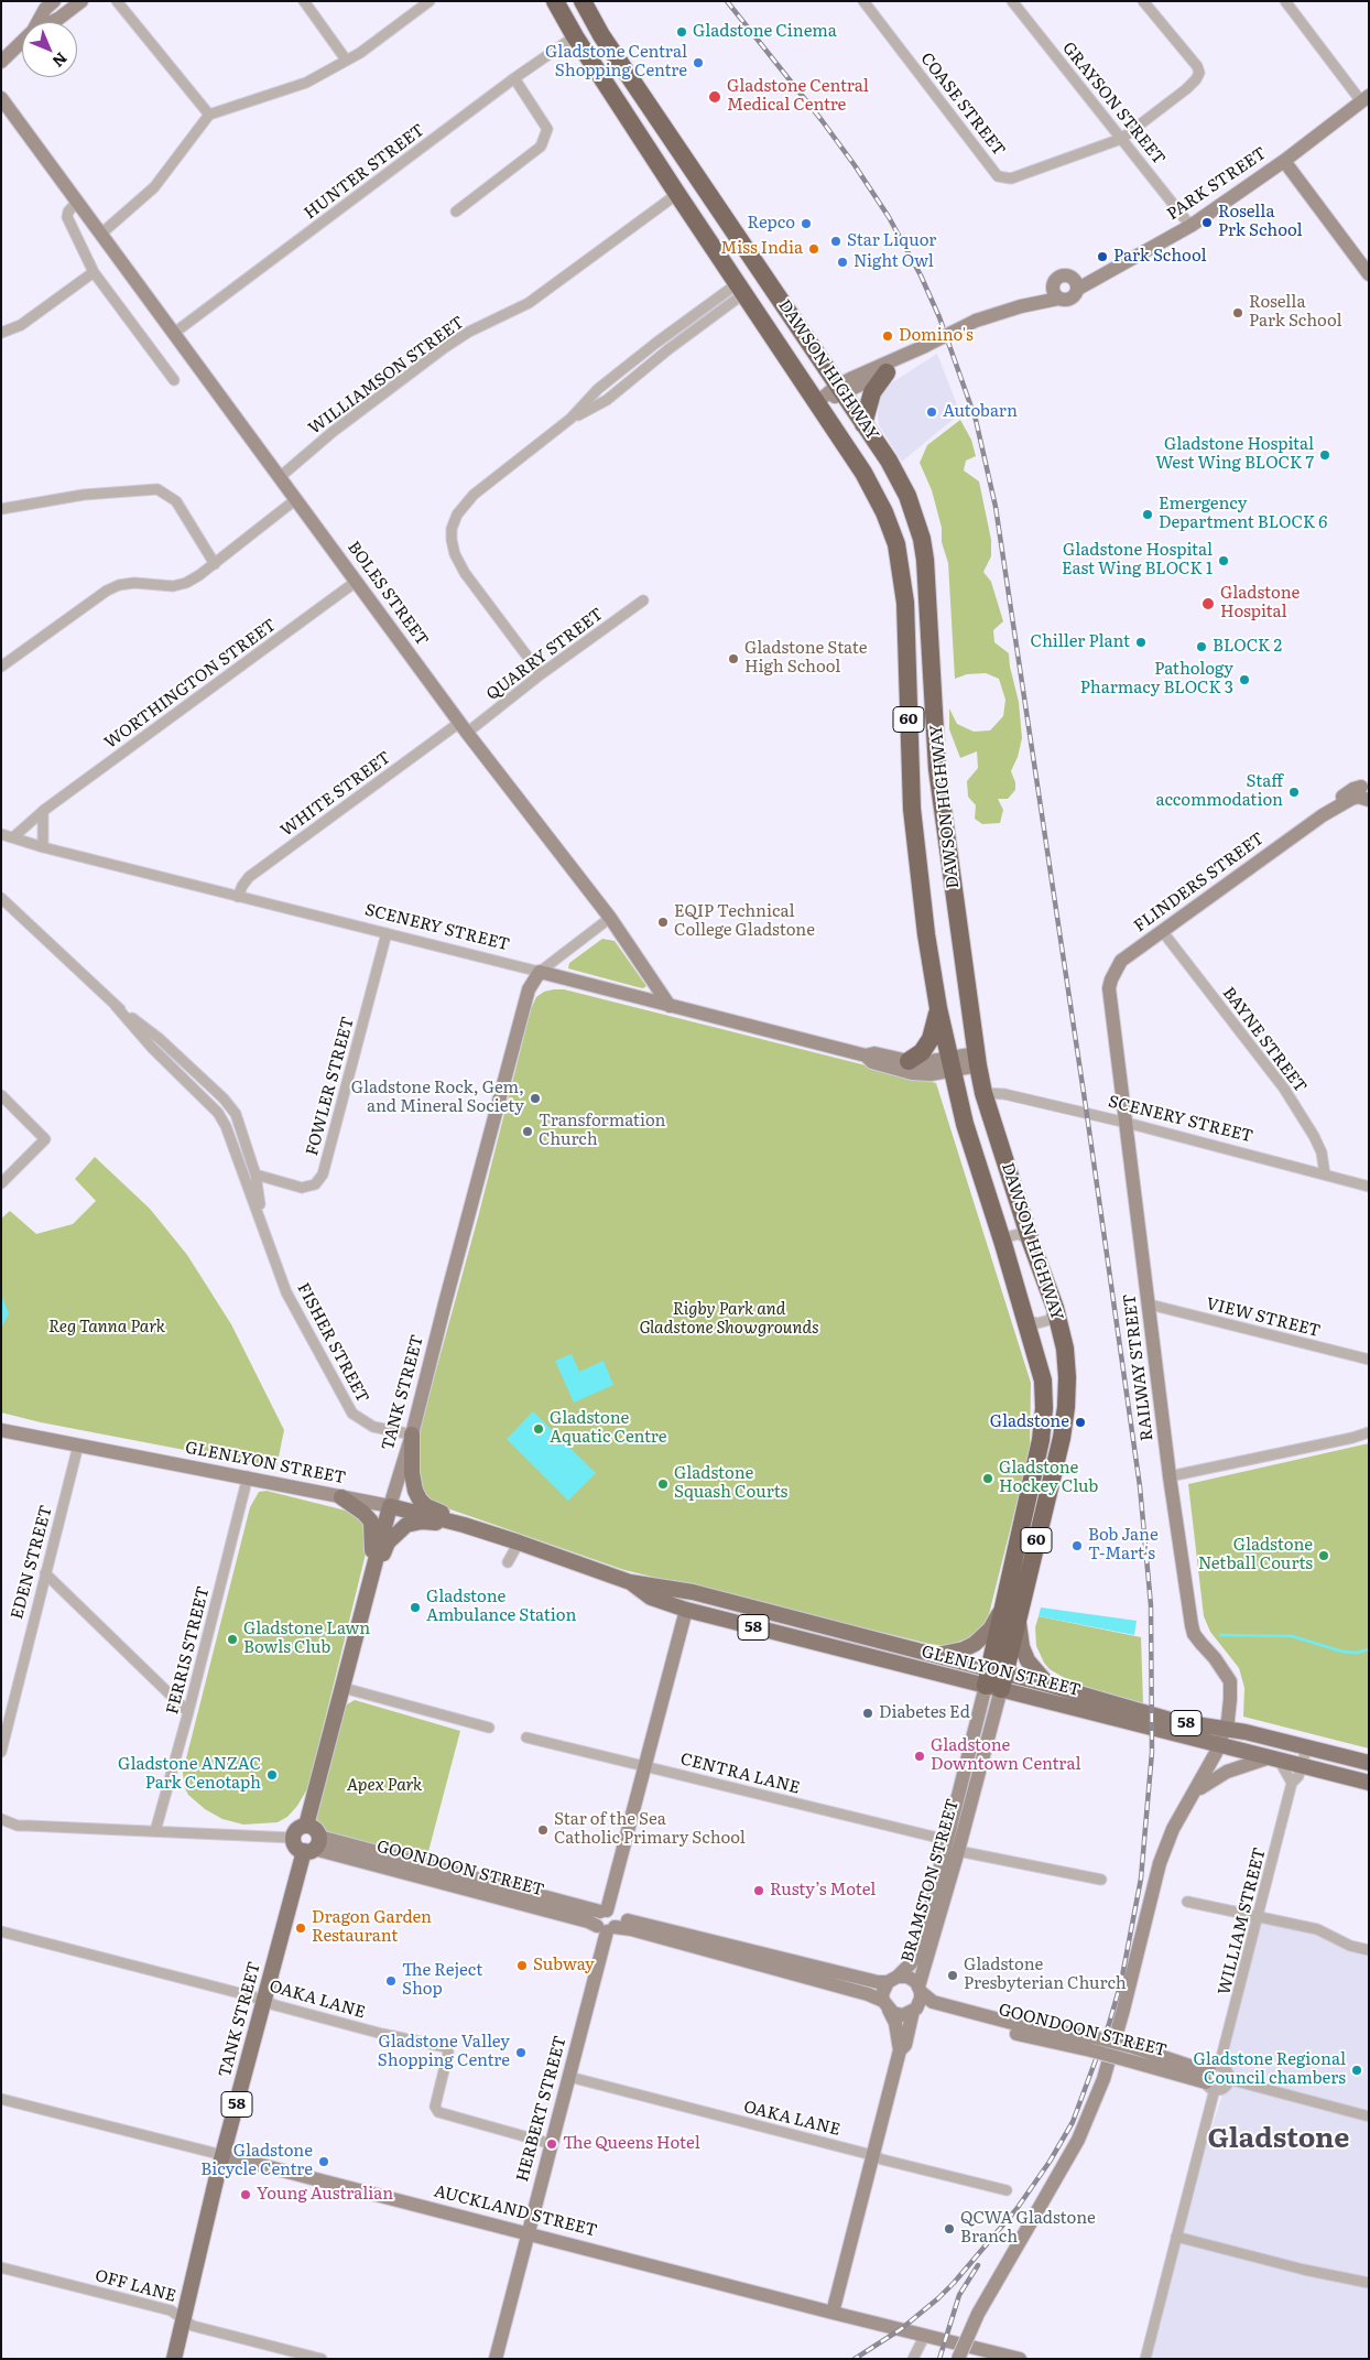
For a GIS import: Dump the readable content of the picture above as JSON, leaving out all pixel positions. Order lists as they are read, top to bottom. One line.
{"streets":{"highway":["DAWSON HIGHWAY","60"],"main road":["TANK STREET","GLENLYON STREET","58"],"street":["GRAYSON STREET","COASE STREET","HUNTER STREET","PARK STREET","WILLIAMSON STREET","BOLES STREET","QUARRY STREET","WORTHINGTON STREET","WHITE STREET","FLINDERS STREET","SCENERY STREET","BAYNE STREET","FOWLER STREET","VIEW STREET","FISHER STREET","RAILWAY STREET","EDEN STREET","FERRIS STREET","CENTRA LANE","GOONDOON STREET","BRAMSTON STREET","WILLIAM STREET","OAKA LANE","HERBERT STREET","AUCKLAND STREET","OFF LANE"]},"crossings":[["GRAYSON STREET","COASE STREET"],["GRAYSON STREET","PARK STREET"],["HUNTER STREET","DAWSON HIGHWAY"],["HUNTER STREET","BOLES STREET"],["DAWSON HIGHWAY","WILLIAMSON STREET"],["DAWSON HIGHWAY","60"],["DAWSON HIGHWAY","SCENERY STREET"],["DAWSON HIGHWAY","GLENLYON STREET"],["DAWSON HIGHWAY","BRAMSTON STREET"],["WILLIAMSON STREET","BOLES STREET"],["BOLES STREET","QUARRY STREET"],["BOLES STREET","WORTHINGTON STREET"],["BOLES STREET","WHITE STREET"],["BOLES STREET","SCENERY STREET"],["QUARRY STREET","WHITE STREET"],["WORTHINGTON STREET","SCENERY STREET"],["60","GLENLYON STREET"],["WHITE STREET","SCENERY STREET"],["FLINDERS STREET","BAYNE STREET"],["FLINDERS STREET","RAILWAY STREET"],["SCENERY STREET","BAYNE STREET"],["SCENERY STREET","FOWLER STREET"],["SCENERY STREET","RAILWAY STREET"],["SCENERY STREET","TANK STREET"],["FOWLER STREET","FISHER STREET"],["VIEW STREET","RAILWAY STREET"],["FISHER STREET","TANK STREET"],["RAILWAY STREET","GLENLYON STREET"],["TANK STREET","GLENLYON STREET"],["TANK STREET","GOONDOON STREET"],["TANK STREET","OAKA LANE"],["TANK STREET","AUCKLAND STREET"],["TANK STREET","OFF LANE"],["GLENLYON STREET","EDEN STREET"],["GLENLYON STREET","FERRIS STREET"],["GLENLYON STREET","BRAMSTON STREET"],["GLENLYON STREET","WILLIAM STREET"],["GLENLYON STREET","HERBERT STREET"],["CENTRA LANE","BRAMSTON STREET"],["CENTRA LANE","HERBERT STREET"],["GOONDOON STREET","BRAMSTON STREET"],["GOONDOON STREET","WILLIAM STREET"],["GOONDOON STREET","HERBERT STREET"],["BRAMSTON STREET","OAKA LANE"],["BRAMSTON STREET","AUCKLAND STREET"],["OAKA LANE","HERBERT STREET"],["HERBERT STREET","AUCKLAND STREET"]],"districts":["Gladstone"],"parks":["Rigby Park and Gladstone Showgrounds","Reg Tanna Park","Apex Park"],"places":["Gladstone Cinema","Gladstone Central Shopping Centre","Gladstone Central Medical Centre","Rosella Prk School","Repco","Star Liquor","Miss India","Park School","Night Owl","Rosella Park School","Domino's","Autobarn","Gladstone Hospital West Wing BLOCK 7","Emergency Department BLOCK 6","Gladstone Hospital East Wing BLOCK 1","Gladstone Hospital","Chiller Plant","BLOCK 2","Gladstone State High School","Pathology Pharmacy BLOCK 3","Staff accommodation","EQIP Technical College Gladstone","Gladstone Rock, Gem, and Mineral Society","Transformation Church","Gladstone","Gladstone Aquatic Centre","Gladstone Hockey Club","Gladstone Squash Courts","Bob Jane T-Mart's","Gladstone Netball Courts","Gladstone Ambulance Station","Gladstone Lawn Bowls Club","Diabetes Ed","Gladstone Downtown Central","Gladstone ANZAC Park Cenotaph","Star of the Sea Catholic Primary School","Rusty’s Motel","Dragon Garden Restaurant","Subway","Gladstone Presbyterian Church","The Reject Shop","Gladstone Valley Shopping Centre","Gladstone Regional Council chambers","The Queens Hotel","Gladstone Bicycle Centre","Young Australian","QCWA Gladstone Branch"],"north":"bottom right"}
